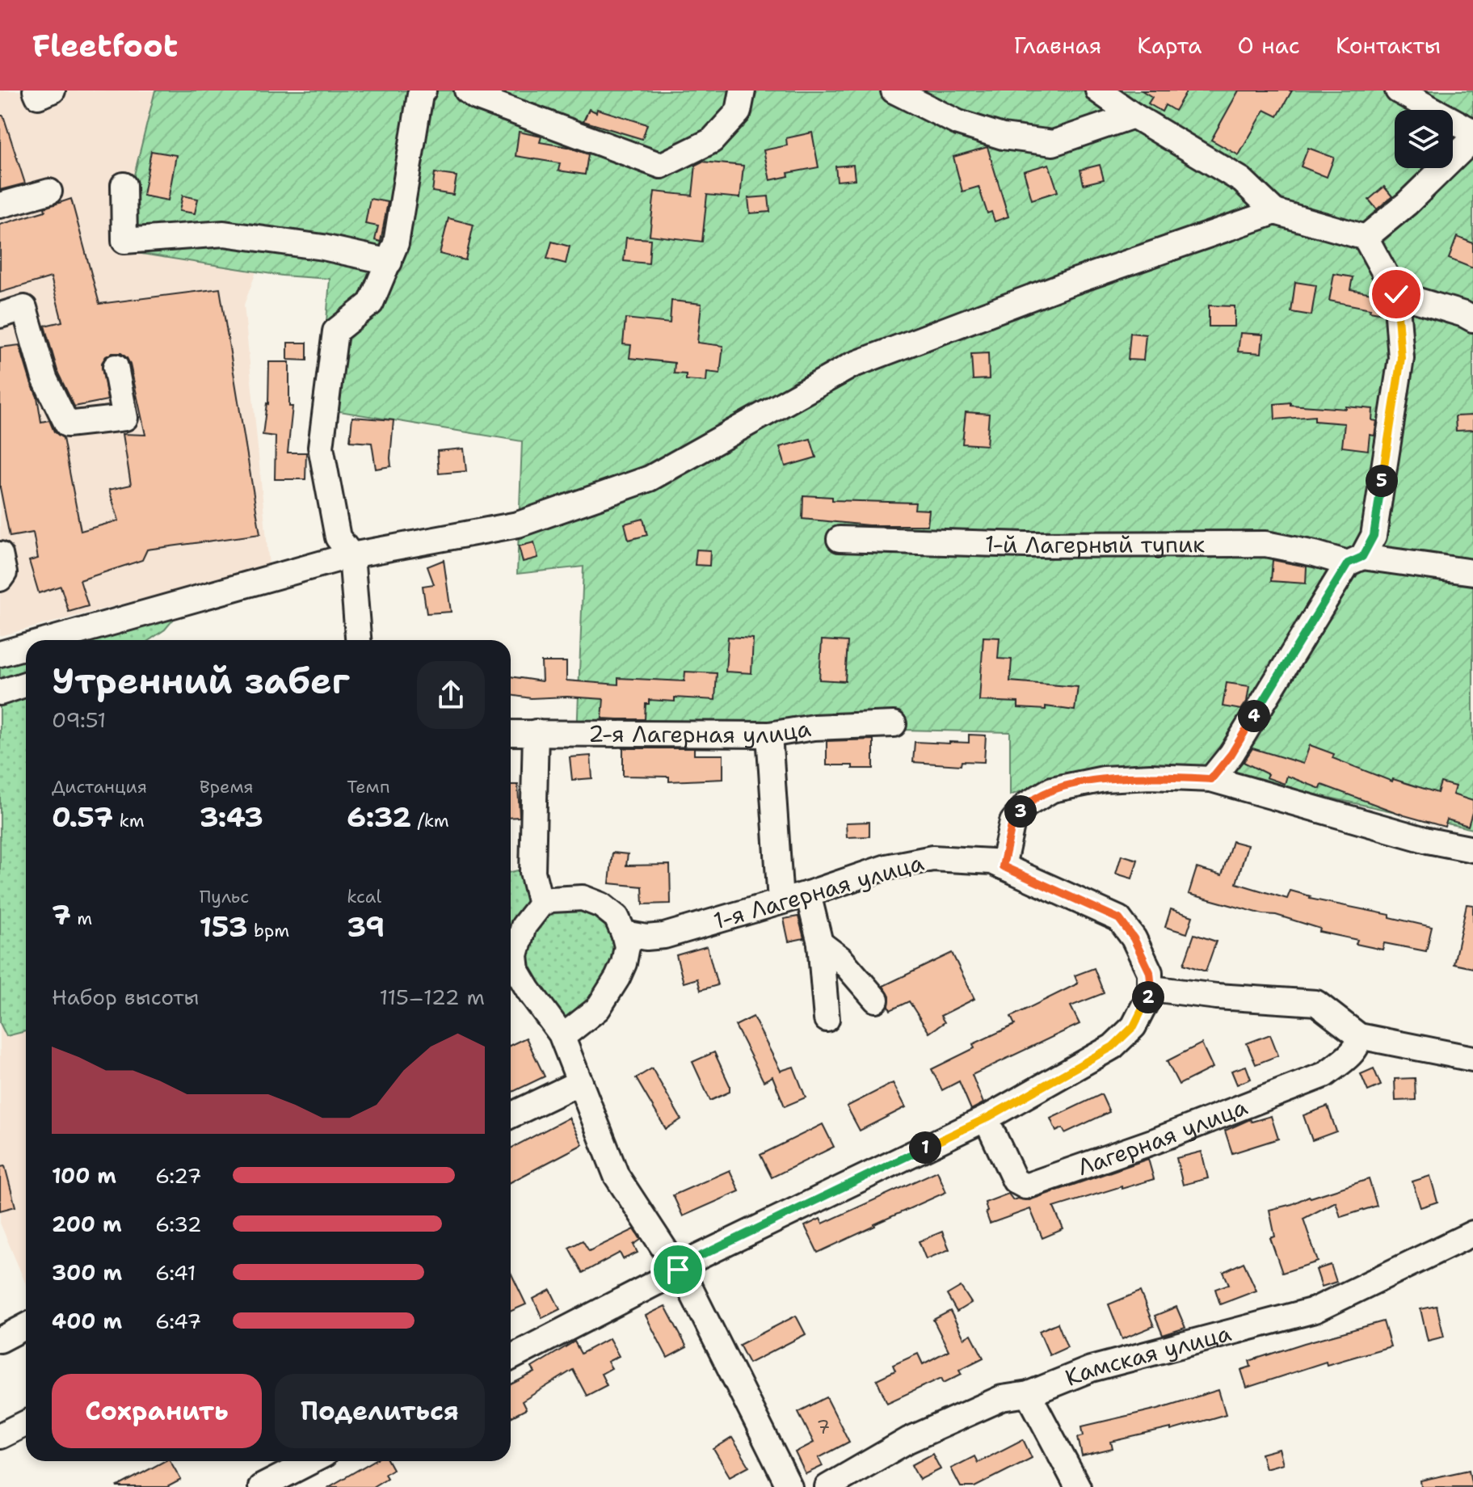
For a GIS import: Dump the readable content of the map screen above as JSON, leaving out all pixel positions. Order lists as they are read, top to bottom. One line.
{"streets":{"street":["1-й Лагерный тупик","2-я Лагерная улица","1-я Лагерная улица","Лагерная улица","Камская улица"]},"house_numbers":["7"],"page":{"header":"Fleetfoot","nav":["Главная","Карта","О нас","Контакты"],"pins":["5","4","3","2","1"],"heading":["Утренний забег","09:51"],"stats":[["Дистанция","0.57 km"],["Время","3:43"],["Темп","6:32 /km"],["7 m"],["Пульс","153 bpm"],["kcal","39"]],"chart":["Набор высоты","115–122 m"],"list":[{"name":"100 m","note":"6:27"},{"name":"200 m","note":"6:32"},{"name":"300 m","note":"6:41"},{"name":"400 m","note":"6:47"}],"buttons":["Сохранить","Поделиться"]}}
